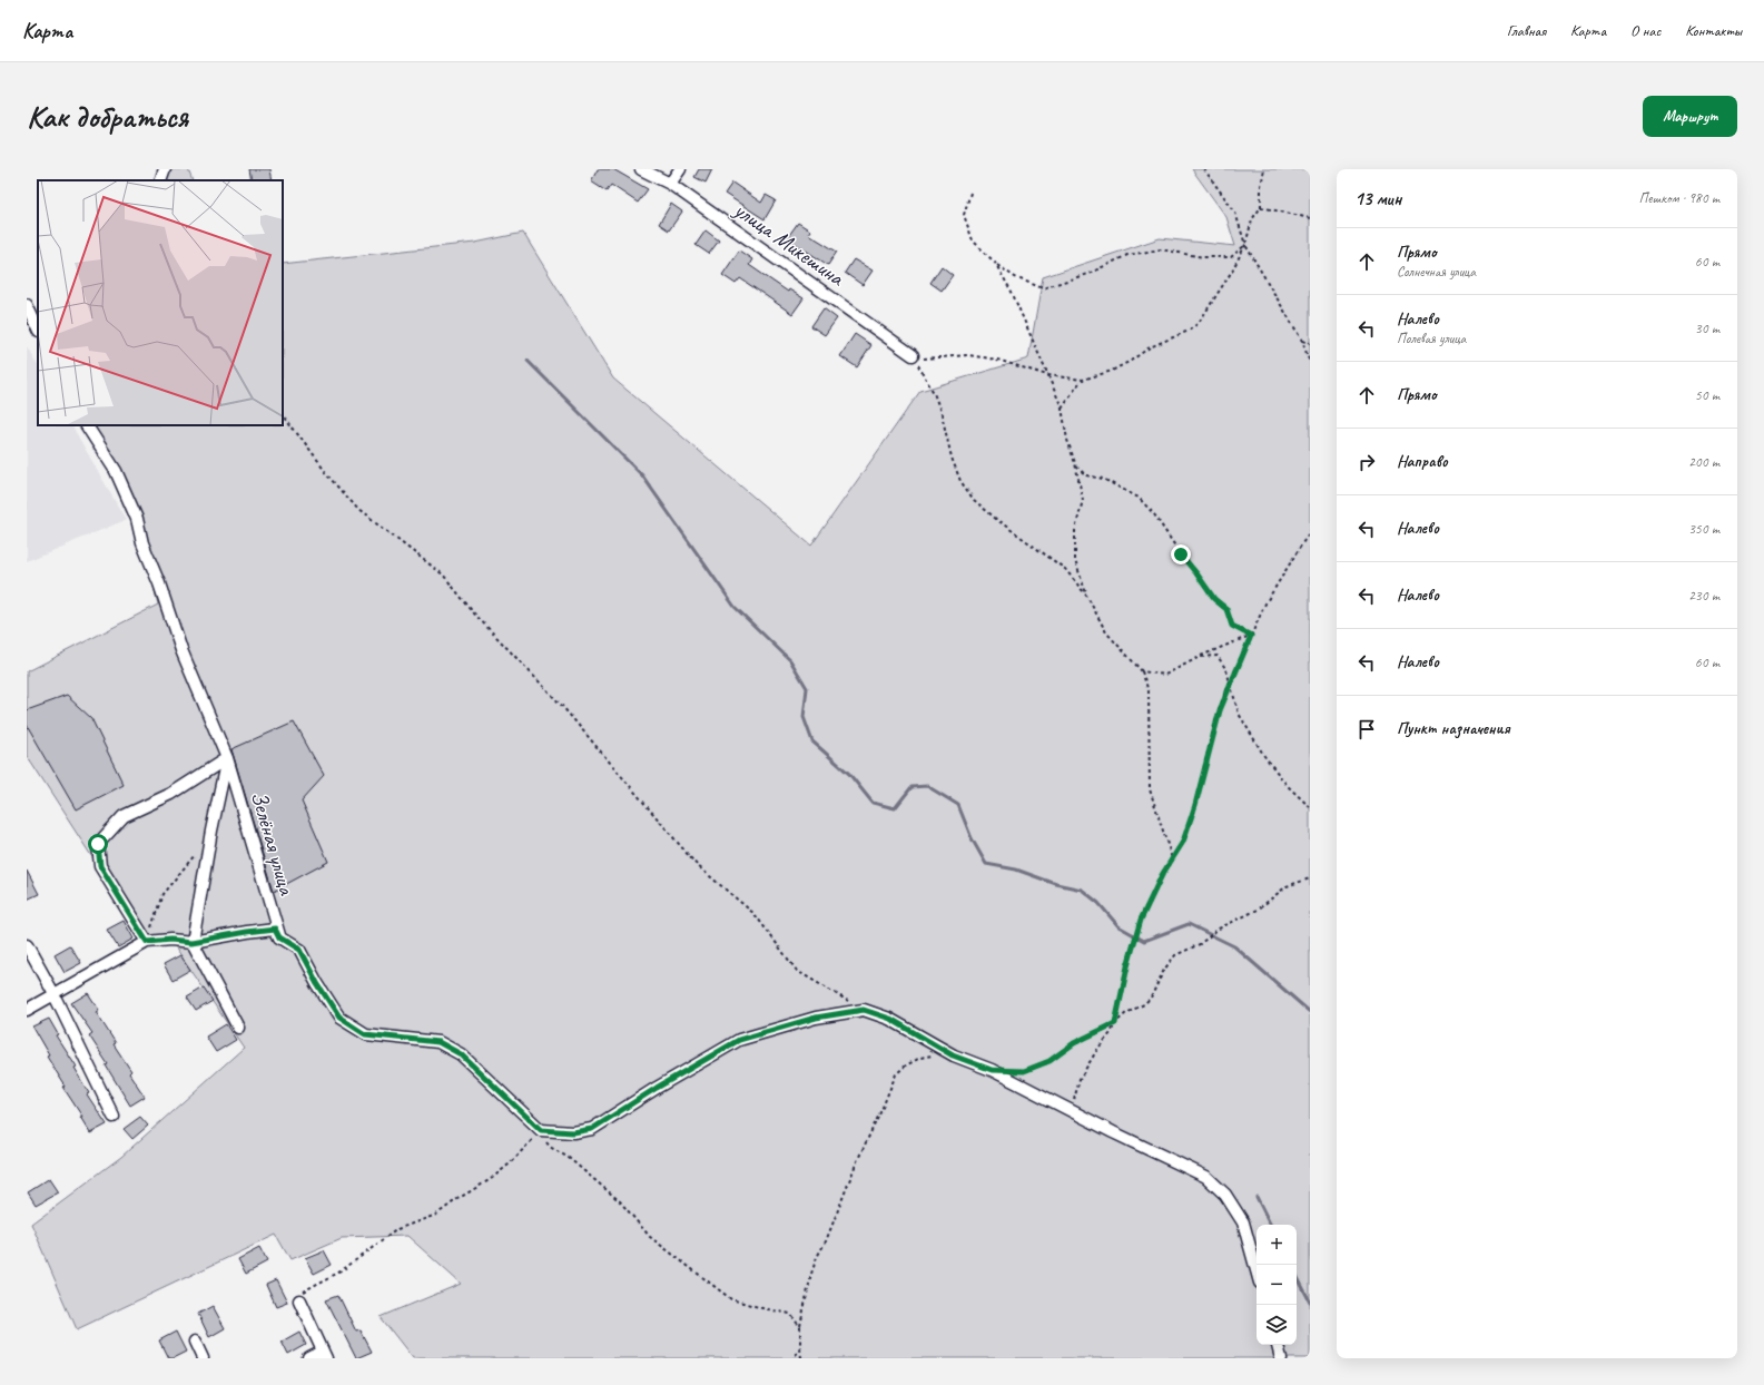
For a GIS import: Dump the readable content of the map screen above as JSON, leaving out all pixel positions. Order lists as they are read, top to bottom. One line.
{"streets":{"street":["улица Микешина","Зелёная улица"]},"page":{"header":"Карта","nav":["Главная","Карта","О нас","Контакты"],"buttons":"Маршрут","title":"Как добраться","heading":["13 мин","Пешком · 980 m"],"list":[["Прямо","Солнечная улица","60 m"],["Налево","Полевая улица","30 m"],["Прямо","50 m"],["Направо","200 m"],["Налево","350 m"],["Налево","230 m"],["Налево","60 m"],"Пункт назначения"],"map_buttons":["+","−"]}}
